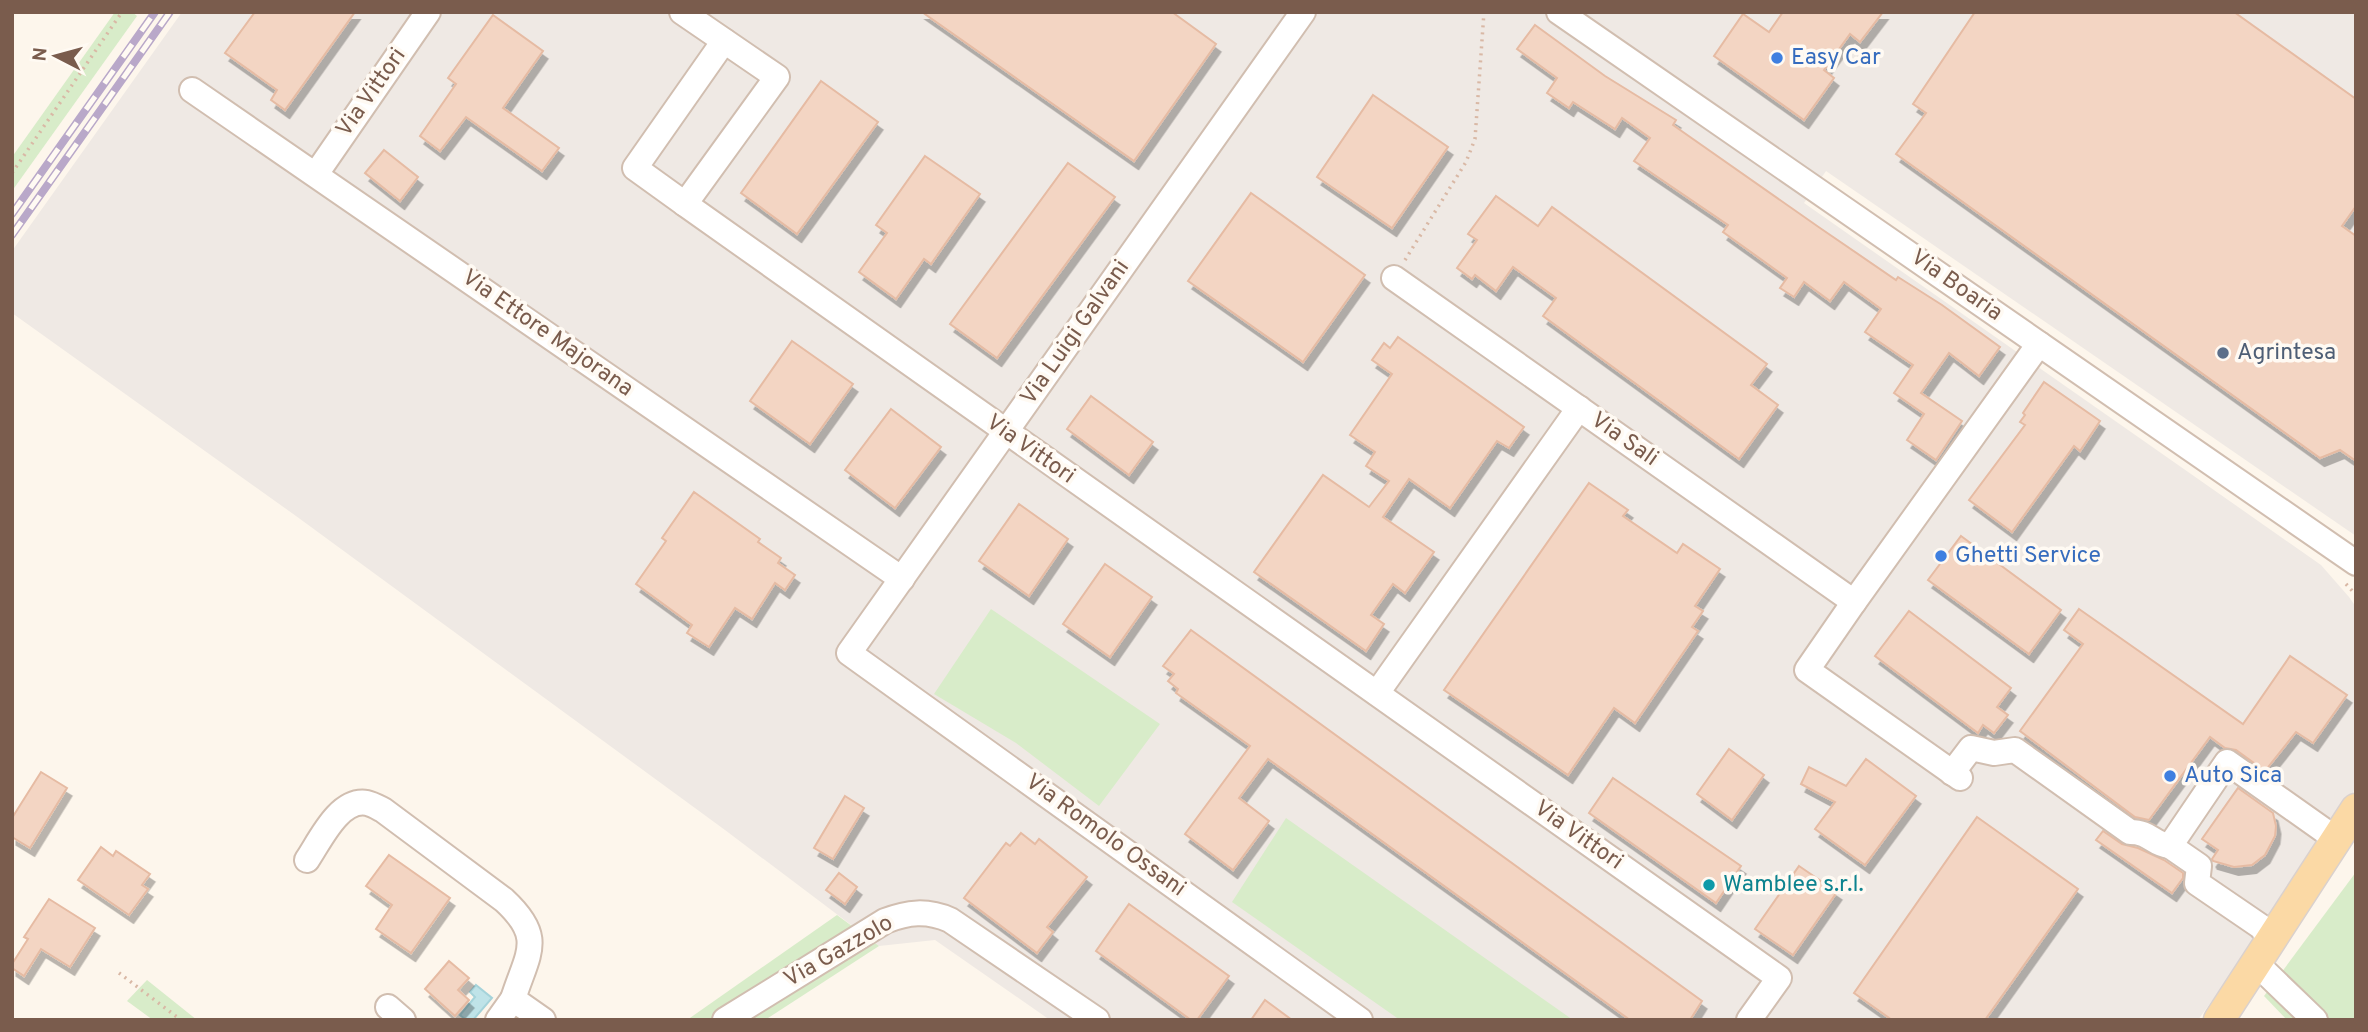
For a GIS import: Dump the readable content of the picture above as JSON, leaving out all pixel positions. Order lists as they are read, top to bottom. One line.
{"streets":{"street":["Via Vittori","Via Boaria","Via Luigi Galvani","Via Ettore Majorana","Via Sali","Via Romolo Ossani","Via Gazzolo"]},"crossings":[["Via Vittori","Via Luigi Galvani"],["Via Vittori","Via Ettore Majorana"],["Via Luigi Galvani","Via Ettore Majorana"],["Via Luigi Galvani","Via Romolo Ossani"]],"places":["Easy Car","Agrintesa","Ghetti Service","Auto Sica","Wamblee s.r.l."],"north":"left"}
